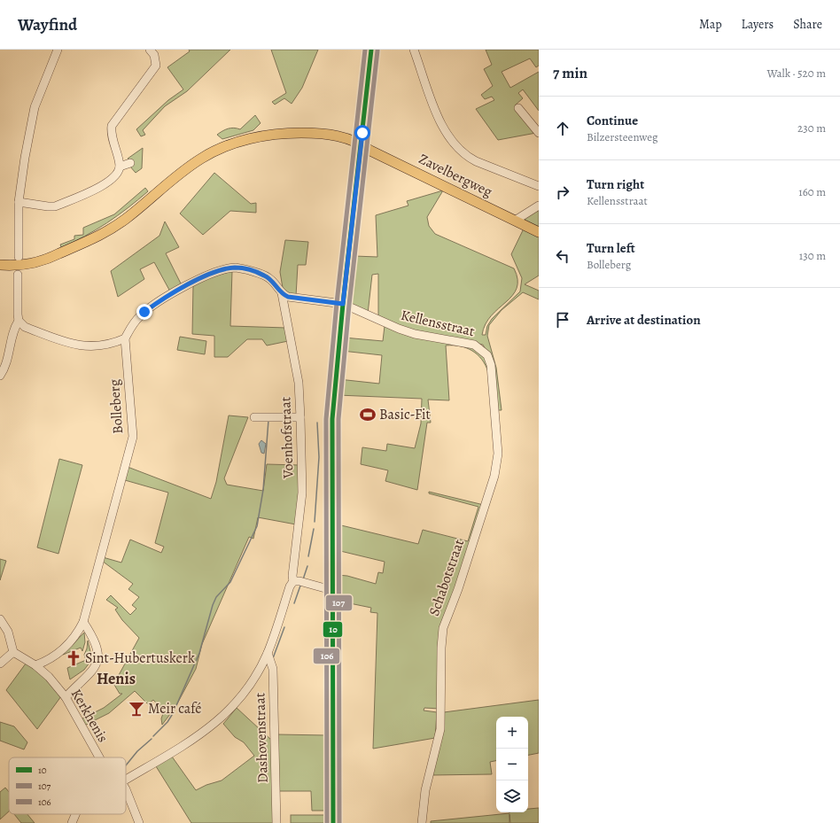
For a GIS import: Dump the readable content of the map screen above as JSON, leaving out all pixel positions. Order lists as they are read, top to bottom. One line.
{"streets":{"main road":["Zavelbergweg"],"street":["Kellensstraat","Bolleberg","Voenhofstraat","Schabotstraat","Kerkhenis","Dashovenstraat"]},"crossings":[["Kellensstraat","Voenhofstraat"],["Kellensstraat","Schabotstraat"],["Bolleberg","Kerkhenis"]],"districts":["Henis"],"places":{"sports":["Basic-Fit"],"church":["Sint-Hubertuskerk"],"bar":["Meir café"]},"lines":["transit line 10","transit line 106","transit line 107"],"legend":["10","107","106"],"page":{"header":"Wayfind","nav":["Map","Layers","Share"],"heading":["7 min","Walk · 520 m"],"list":[["Continue","Bilzersteenweg","230 m"],["Turn right","Kellensstraat","160 m"],["Turn left","Bolleberg","130 m"],"Arrive at destination"],"map_buttons":["+","−"]}}
